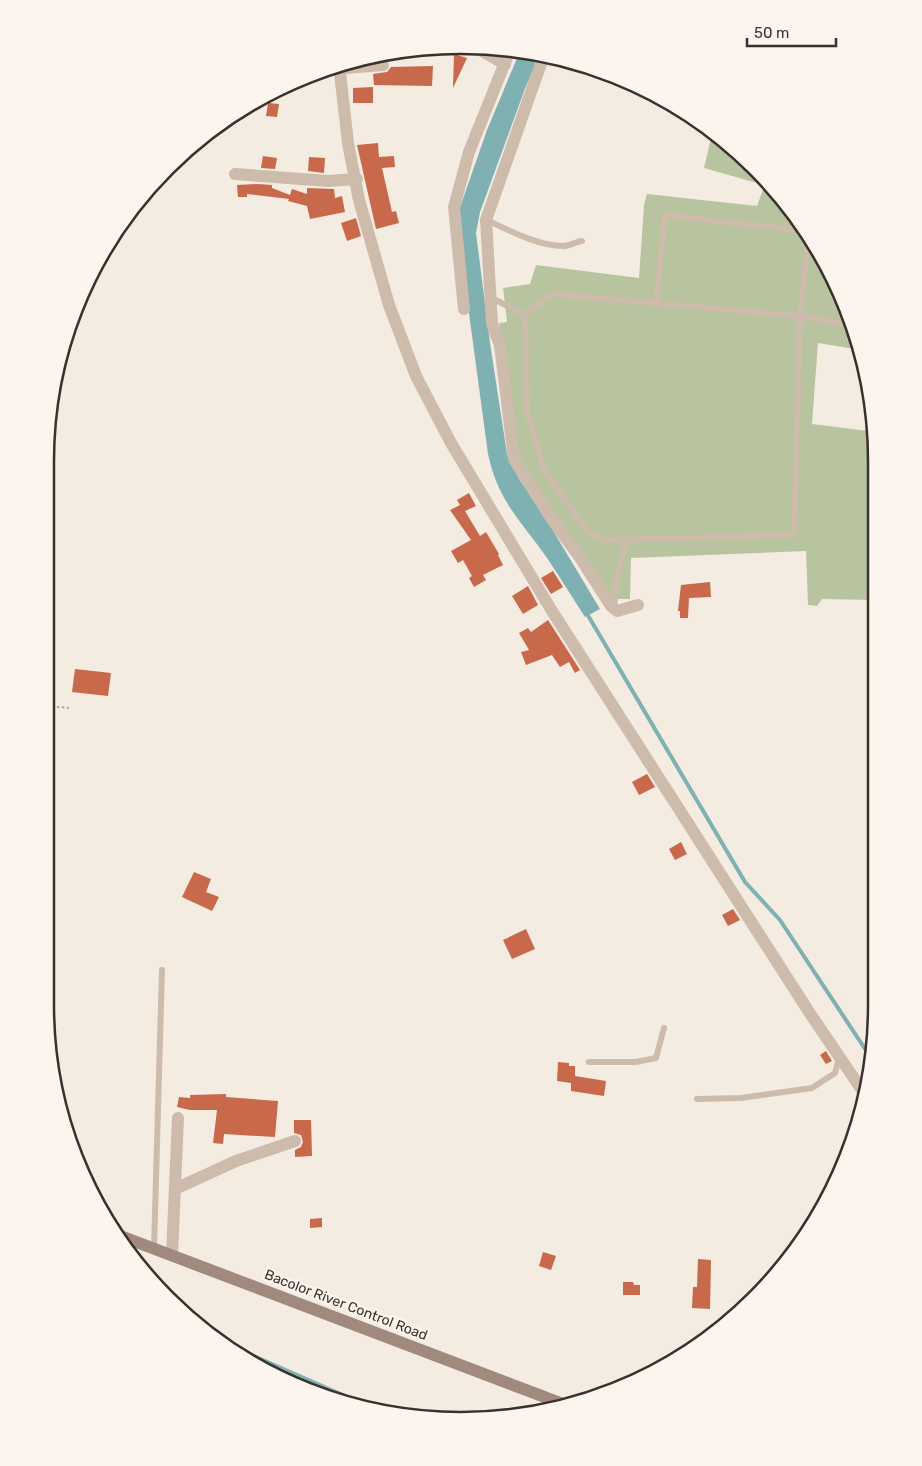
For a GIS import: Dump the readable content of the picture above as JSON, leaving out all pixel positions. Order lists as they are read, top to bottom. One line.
{"streets":{"street":["Bacolor River Control Road"]},"scale_bar":"50 m"}
